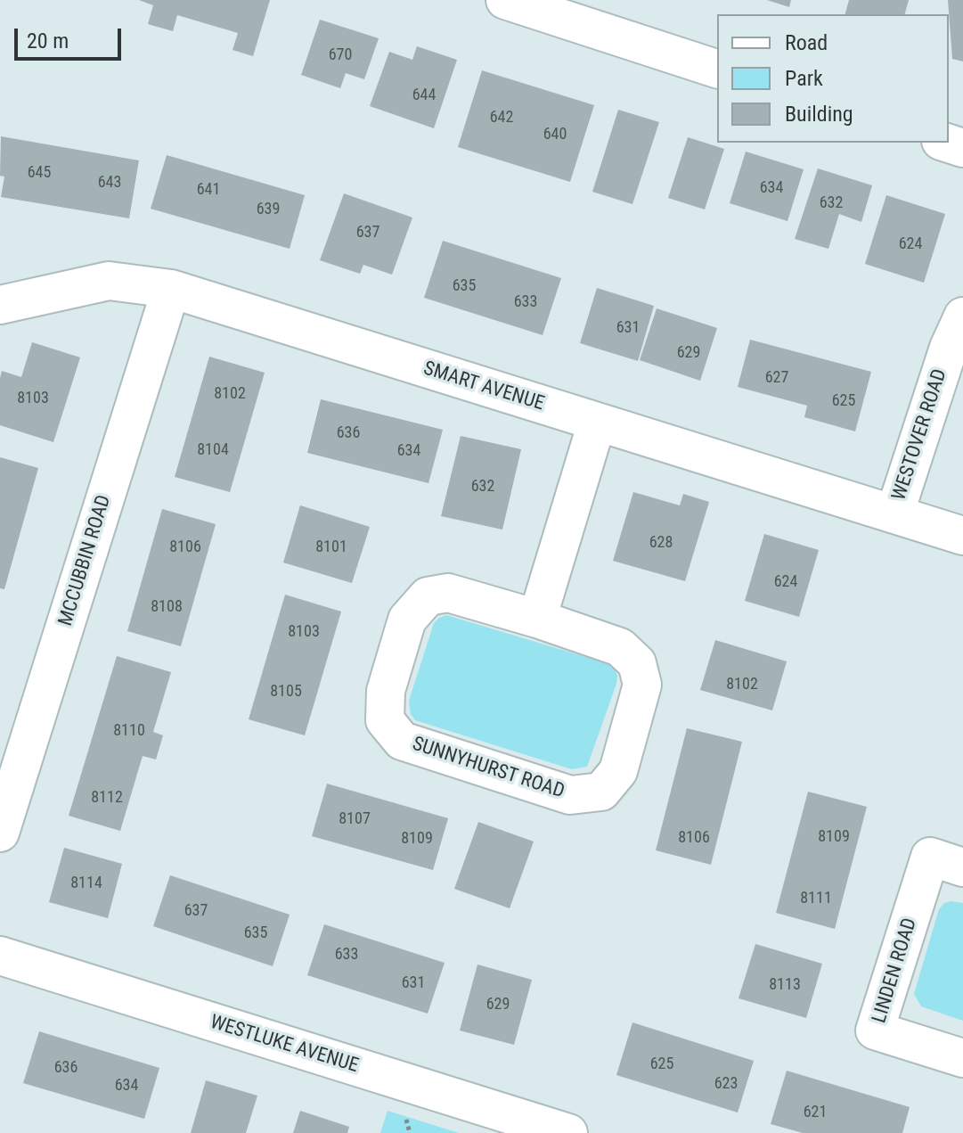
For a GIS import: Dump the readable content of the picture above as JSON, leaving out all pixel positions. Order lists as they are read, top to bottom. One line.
{"streets":{"street":["SMART AVENUE","WESTOVER ROAD","MCCUBBIN ROAD","SUNNYHURST ROAD","LINDEN ROAD","WESTLUKE AVENUE"]},"crossings":[["SMART AVENUE","WESTOVER ROAD"],["SMART AVENUE","MCCUBBIN ROAD"]],"house_numbers":["670","644","642","640","645","643","634","641","632","639","637","624","635","633","631","629","627","8102","8103","625","636","8104","634","632","628","8106","8101","624","8108","8103","8102","8105","8110","8112","8107","8109","8106","8109","8114","8111","637","635","633","631","8113","629","625","636","623","634","621"],"legend":["Road","Park","Building"],"scale_bar":"20 m"}
